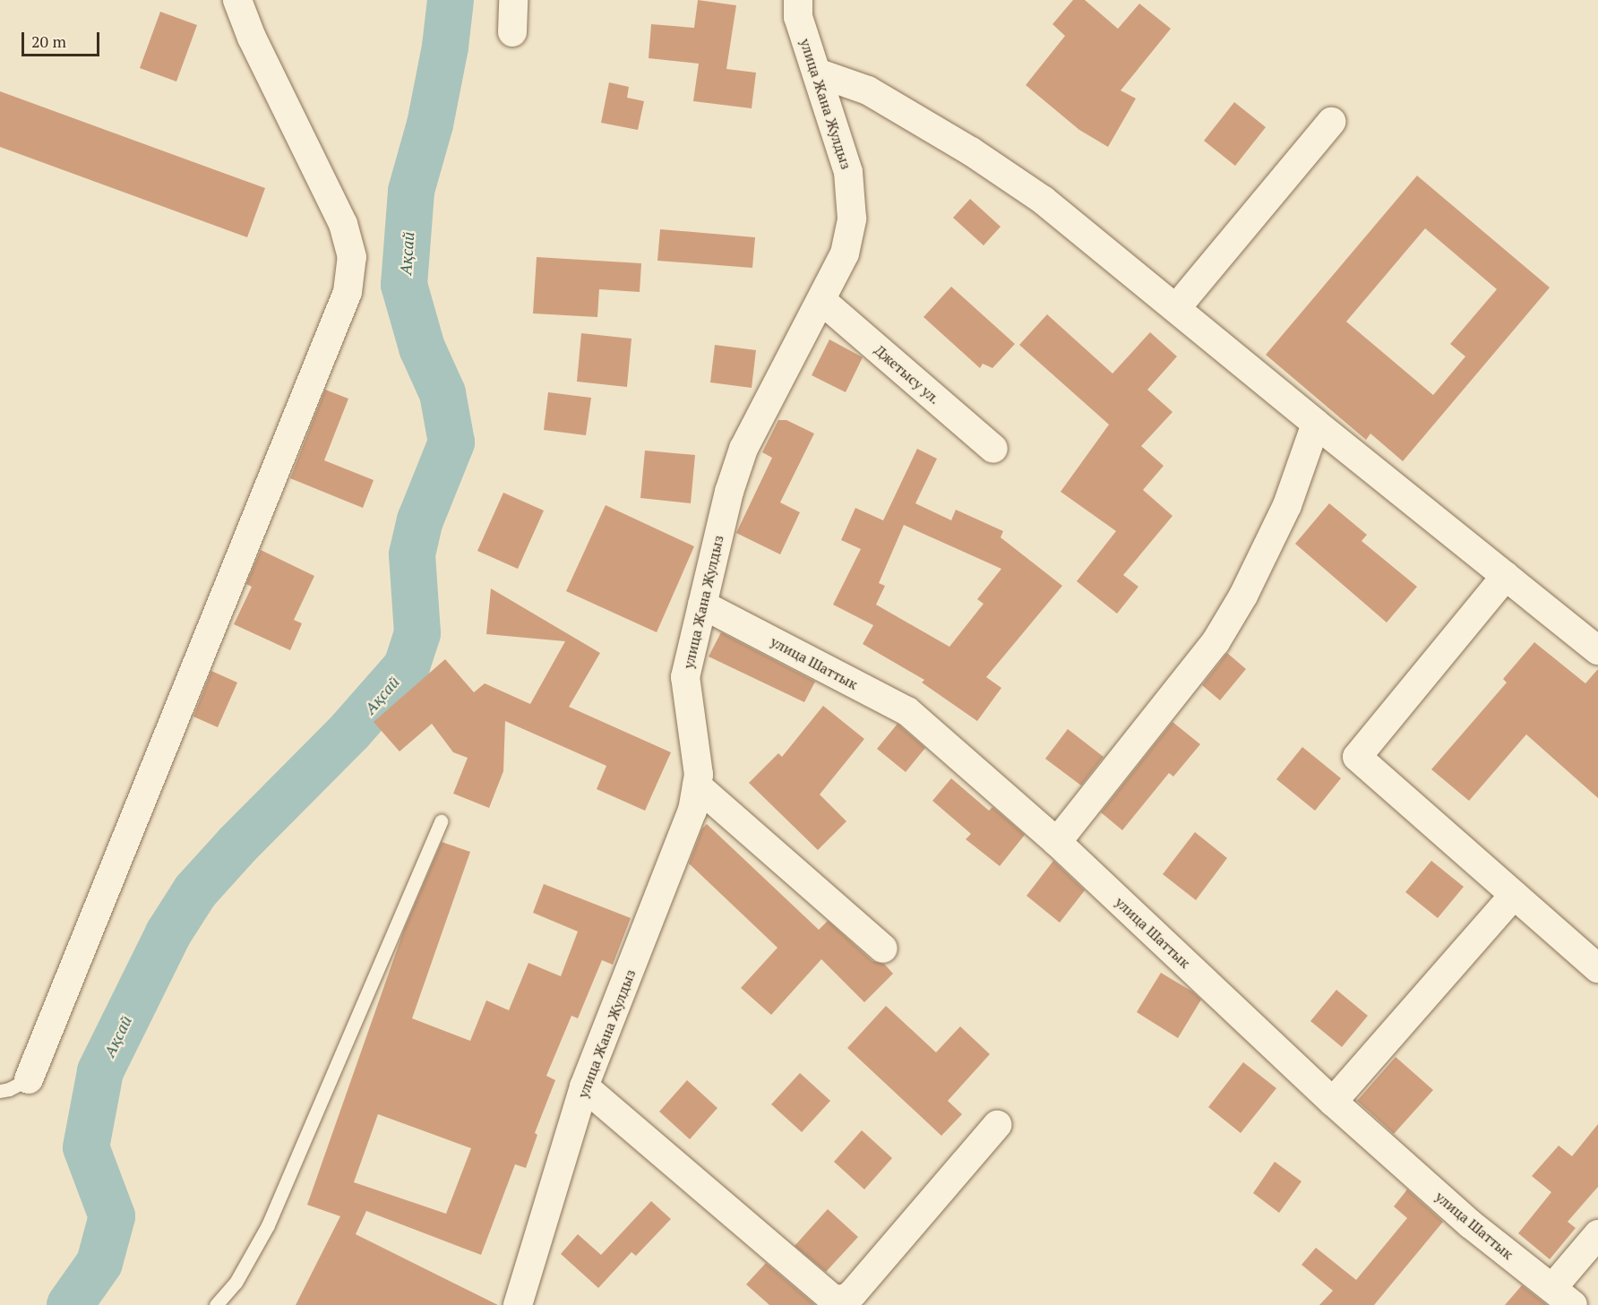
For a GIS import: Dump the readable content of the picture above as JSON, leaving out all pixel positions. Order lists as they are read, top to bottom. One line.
{"streets":{"street":["улица Жана Жулдыз","Джетысу ул.","улица Шаттык"]},"crossings":[["улица Жана Жулдыз","Джетысу ул."],["улица Жана Жулдыз","улица Шаттык"]],"water":["Ақсай"],"scale_bar":"20 m"}
